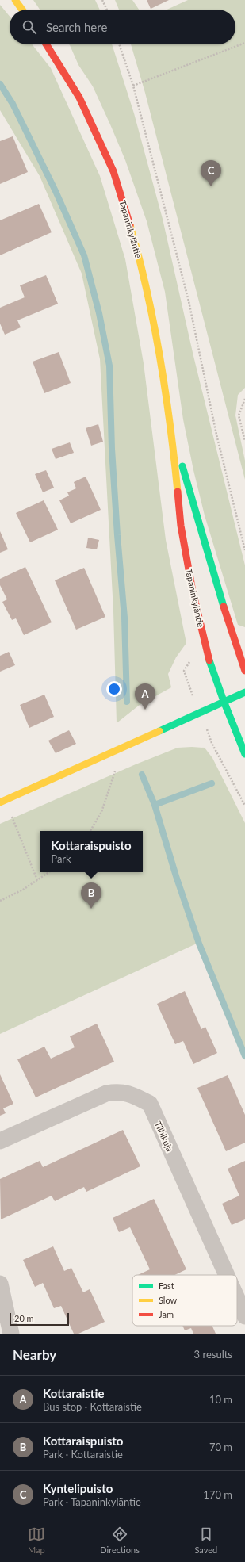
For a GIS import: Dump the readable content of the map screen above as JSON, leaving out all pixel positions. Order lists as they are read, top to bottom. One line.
{"streets":{"main road":["Tapaninkyläntie"],"street":["Tilhikuja"]},"legend":["Fast","Slow","Jam"],"scale_bar":"20 m","page":{"search":"Search here","pins":["C","A","B"],"popup":["Kottaraispuisto","Park"],"scale":"20 m","heading":["Nearby","3 results"],"list":[{"mark":"A","name":"Kottaraistie","note":"Bus stop · Kottaraistie","value":"10 m"},{"mark":"B","name":"Kottaraispuisto","note":"Park · Kottaraistie","value":"70 m"},{"mark":"C","name":"Kyntelipuisto","note":"Park · Tapaninkyläntie","value":"170 m"}],"nav":["Map","Directions","Saved"]}}
